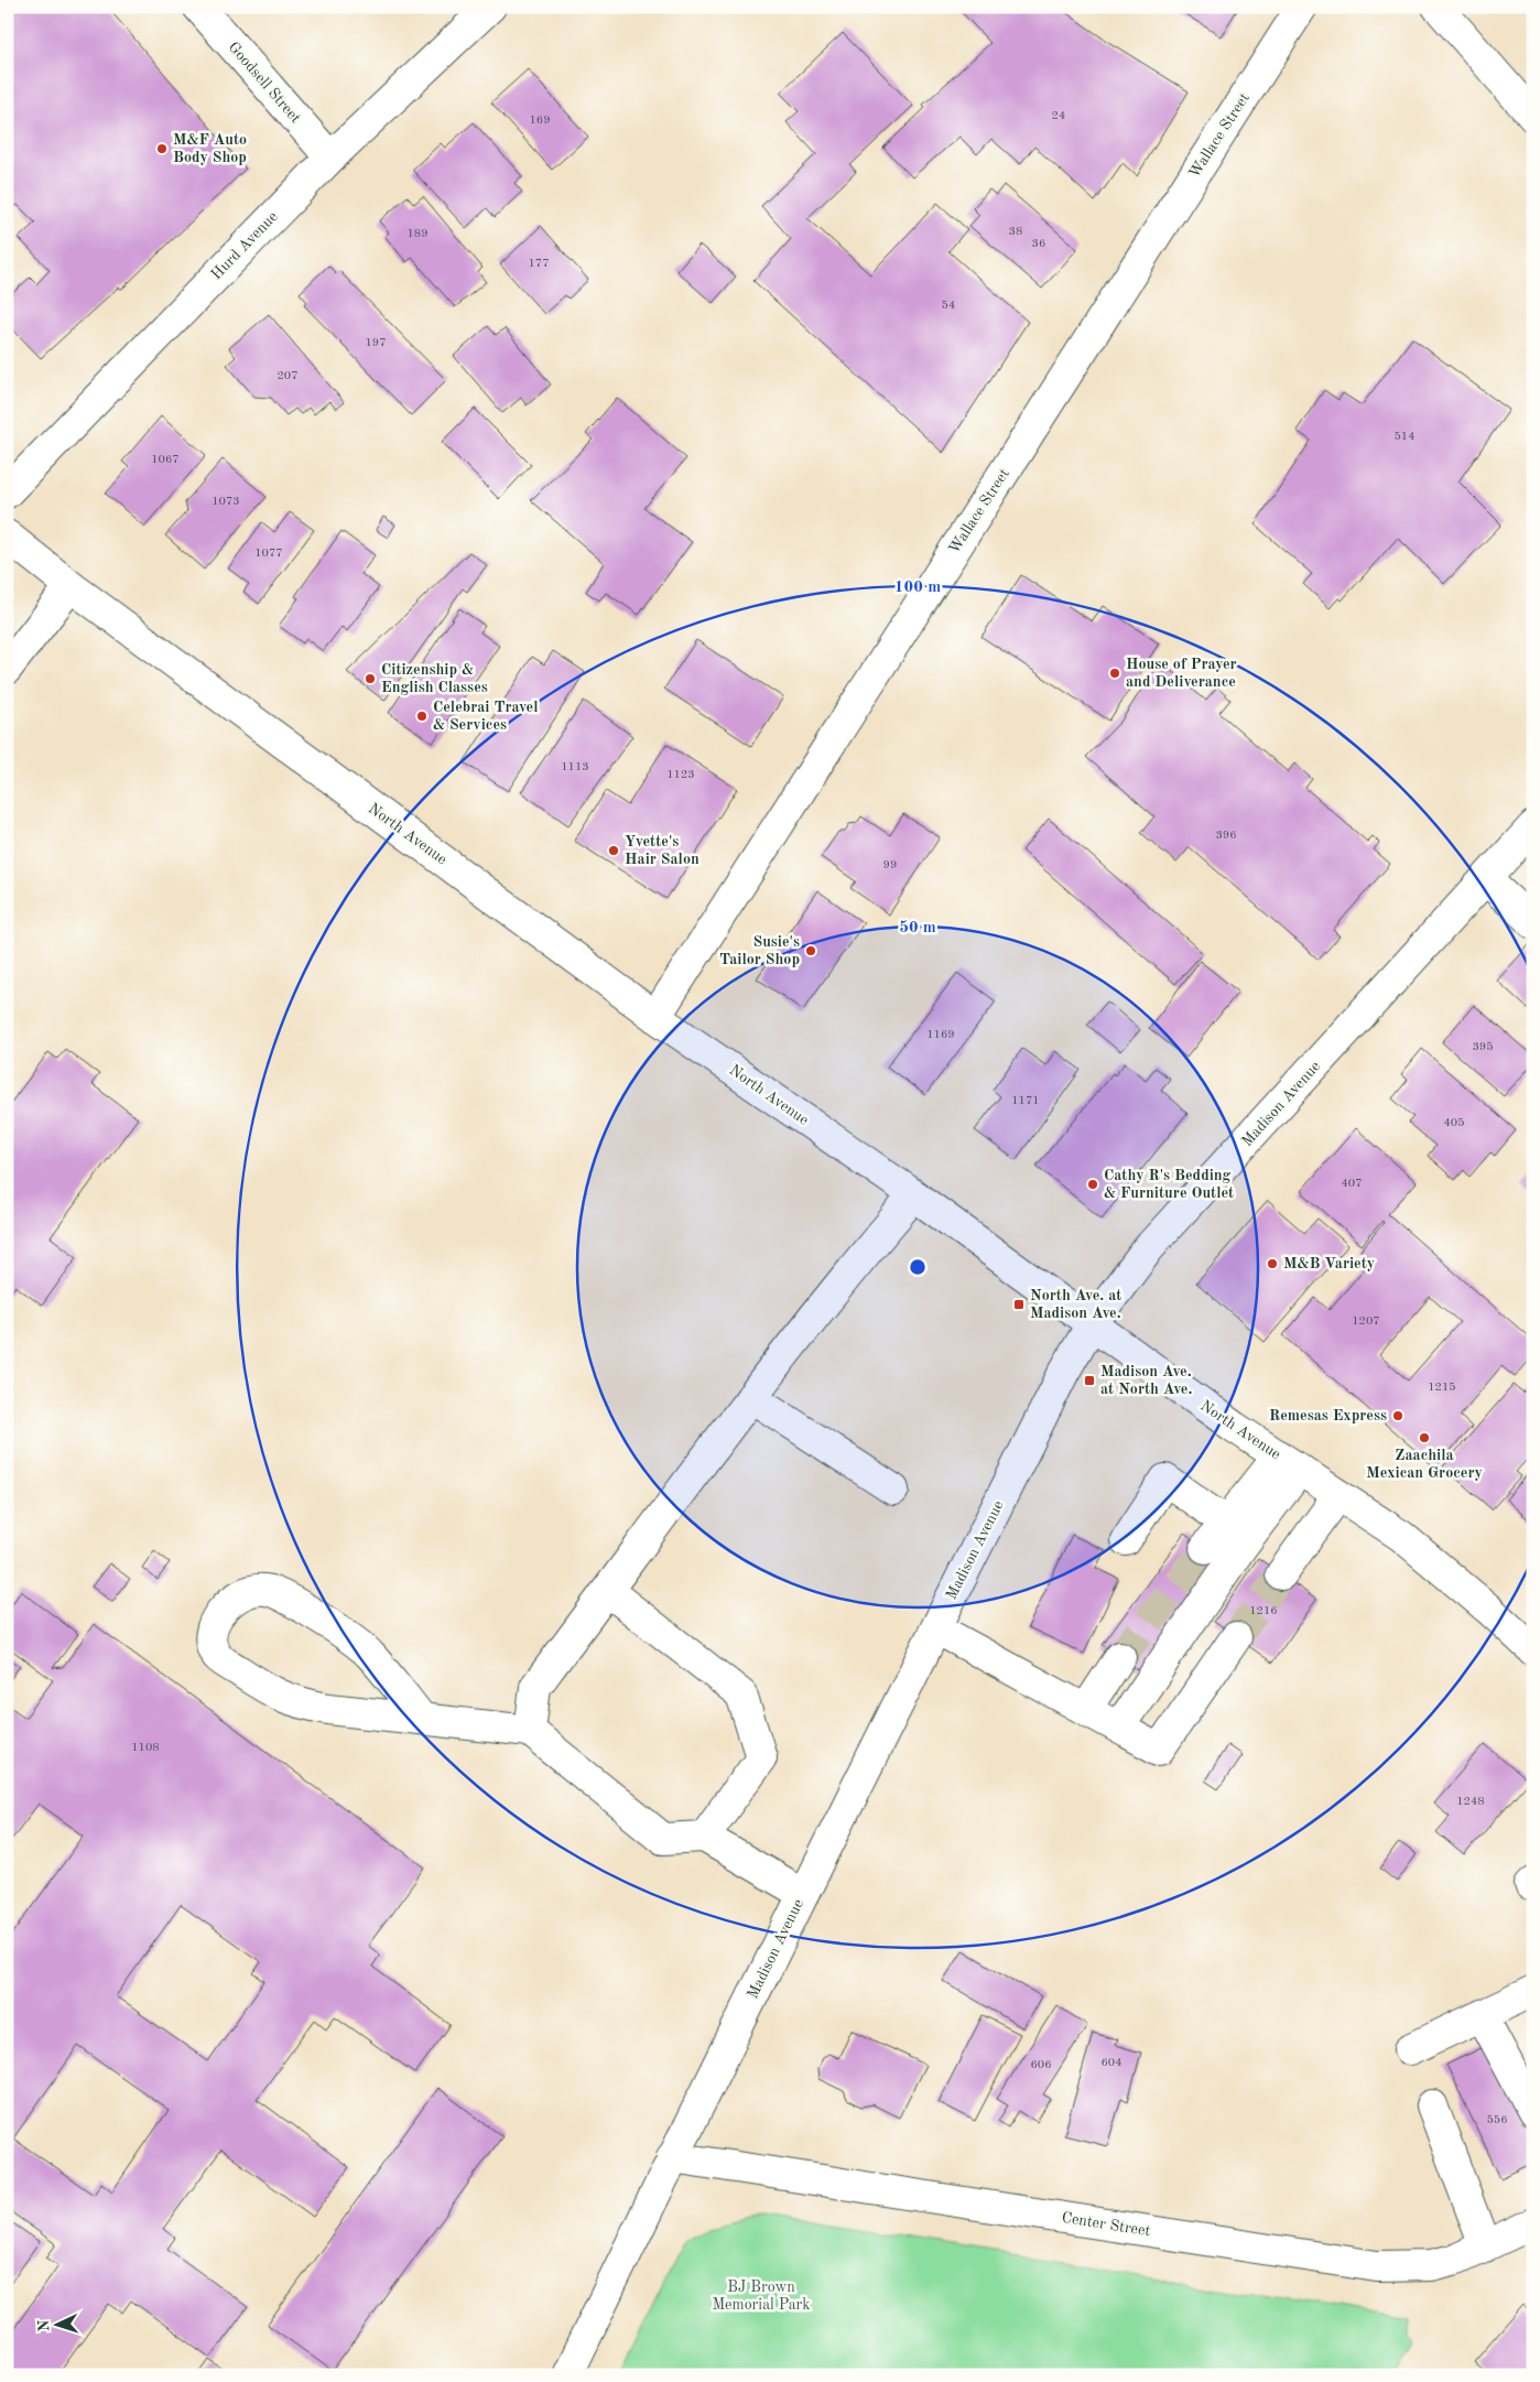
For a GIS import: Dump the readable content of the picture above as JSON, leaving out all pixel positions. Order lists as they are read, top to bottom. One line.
{"streets":{"main road":["Goodsell Street","Wallace Street","Hurd Avenue","North Avenue","Madison Avenue","Center Street"]},"crossings":[["Goodsell Street","Hurd Avenue"],["Wallace Street","North Avenue"],["North Avenue","Madison Avenue"],["Madison Avenue","Center Street"]],"parks":["BJ Brown Memorial Park"],"places":{"other":["M&F Auto Body Shop","House of Prayer and Deliverance","Citizenship & English Classes","Celebrai Travel & Services","Yvette's Hair Salon","Susie's Tailor Shop","Cathy R's Bedding & Furniture Outlet","M&B Variety","Remesas Express","Zaachila Mexican Grocery"],"transit":["North Ave. at Madison Ave.","Madison Ave. at North Ave."]},"house_numbers":["24","169","38","189","36","177","54","197","207","514","1067","1073","1077","1113","1123","396","99","1169","395","1171","405","407","1207","1215","1216","1108","1248","604","606","556"],"north":"left","rings":["100 m","50 m"]}
